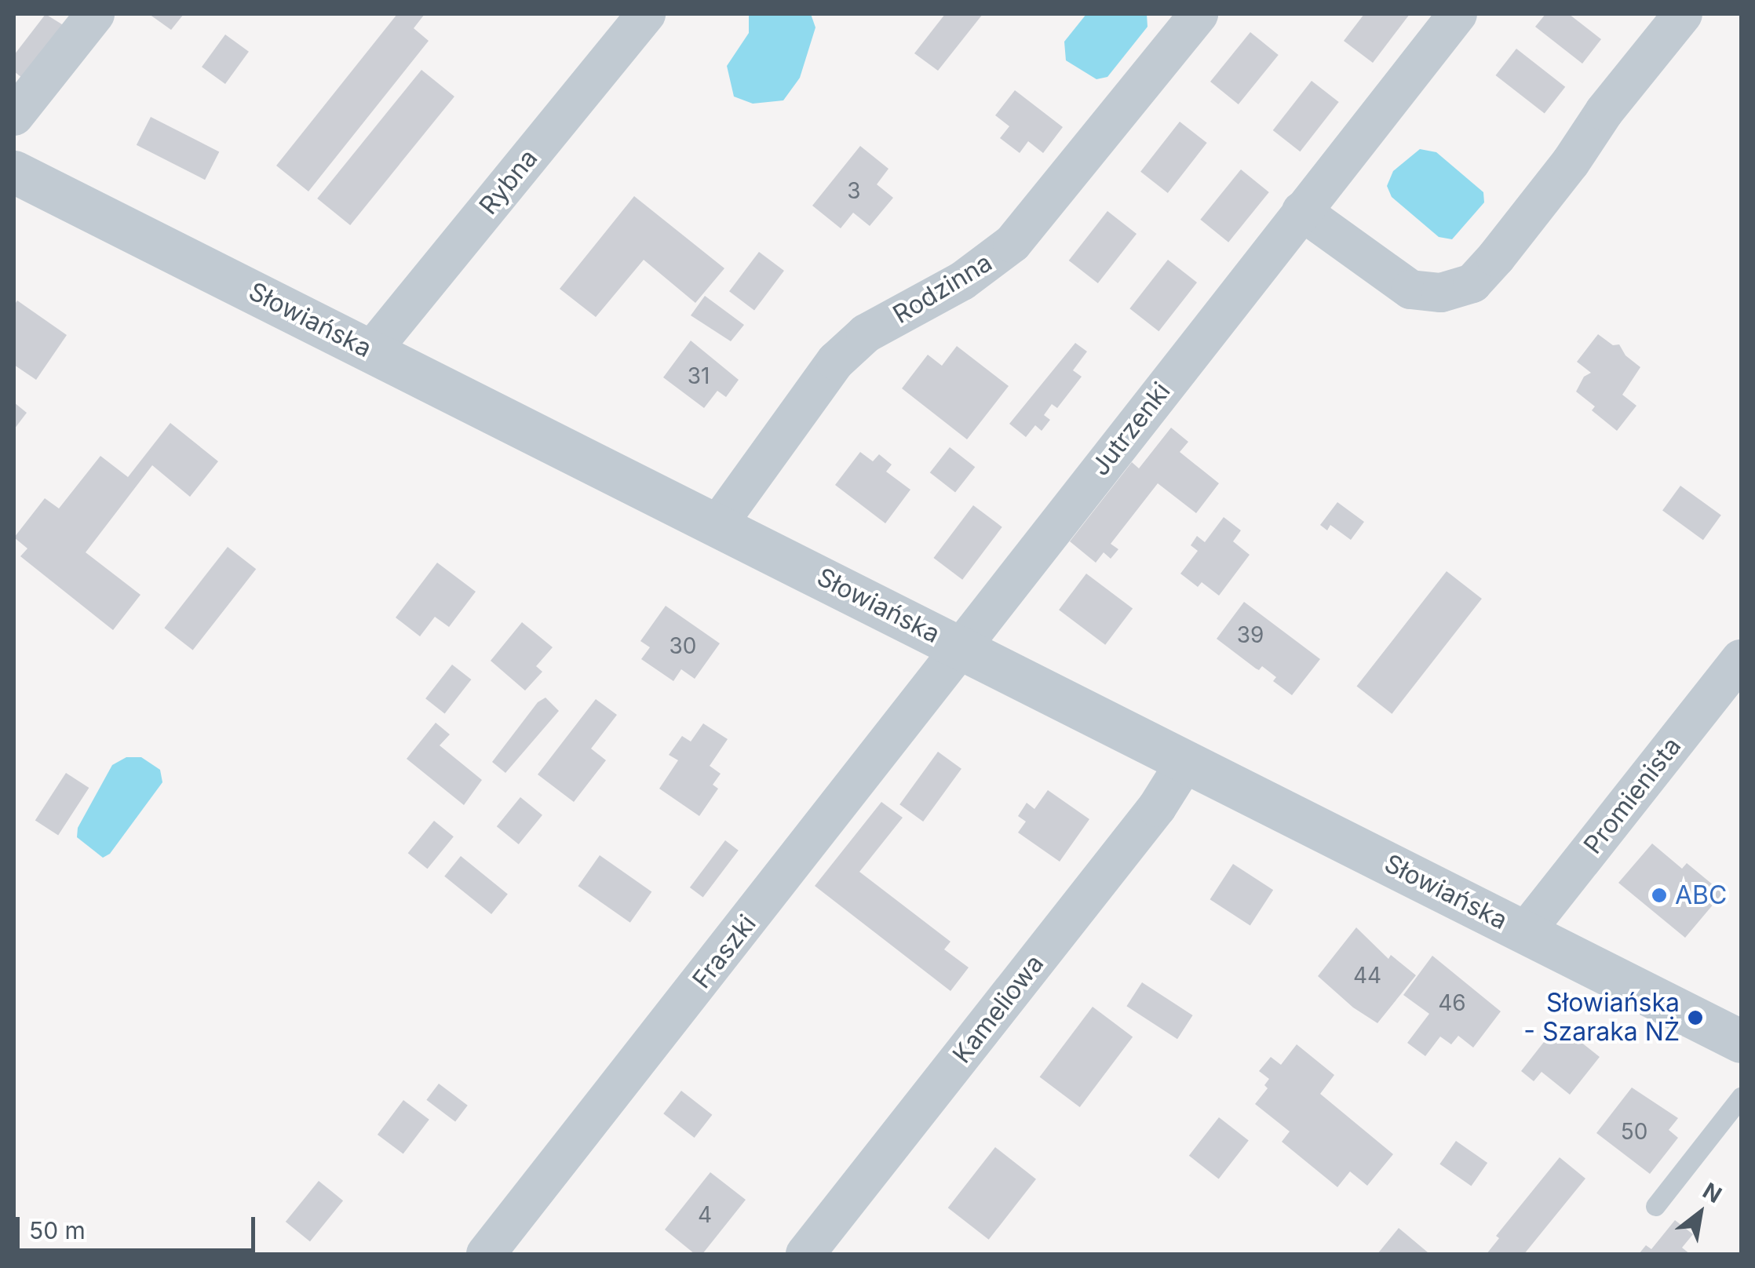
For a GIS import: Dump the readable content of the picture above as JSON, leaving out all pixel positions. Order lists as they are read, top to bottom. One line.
{"streets":{"street":["Rybna","Rodzinna","Słowiańska","Jutrzenki","Promienista","Fraszki","Kameliowa"]},"crossings":[["Rybna","Słowiańska"],["Rodzinna","Słowiańska"],["Słowiańska","Jutrzenki"],["Słowiańska","Promienista"],["Słowiańska","Fraszki"],["Słowiańska","Kameliowa"],["Jutrzenki","Fraszki"]],"places":["ABC","Słowiańska - Szaraka NŻ"],"house_numbers":["3","31","39","30","44","46","50","4"],"scale_bar":"50 m","north":"top right"}
